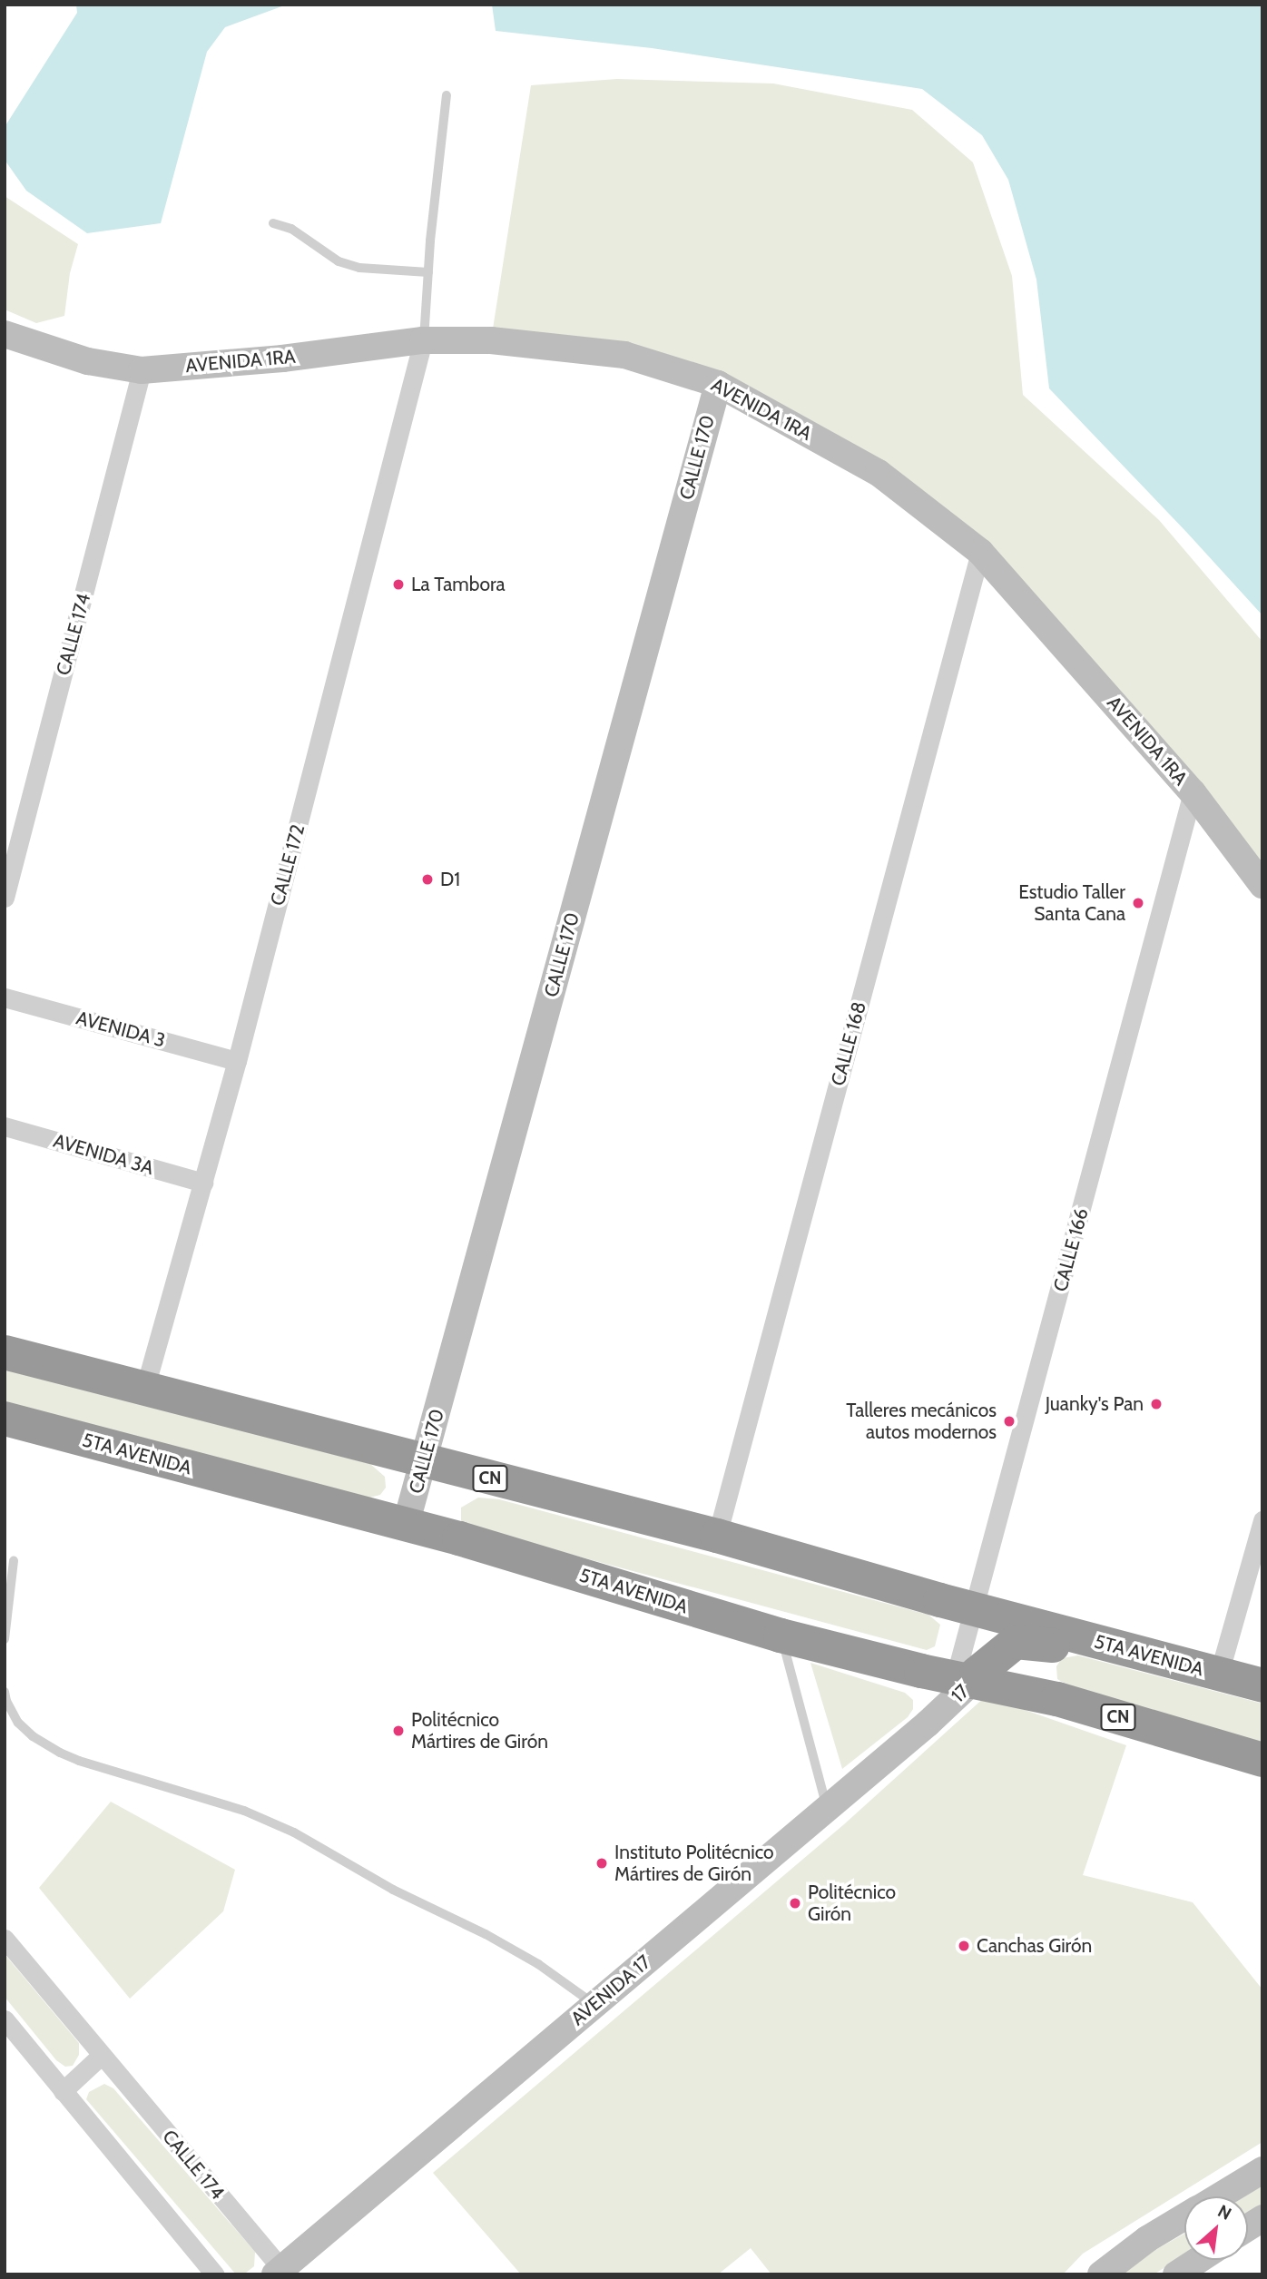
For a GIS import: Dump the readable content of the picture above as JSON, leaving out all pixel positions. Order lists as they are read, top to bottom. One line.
{"streets":{"highway":["5TA AVENIDA","CN"],"street":["AVENIDA 1RA","CALLE 170","CALLE 174","CALLE 172","AVENIDA 3","CALLE 168","AVENIDA 3A","CALLE 166","AVENIDA 17"]},"crossings":[["AVENIDA 1RA","CALLE 170"],["AVENIDA 1RA","CALLE 174"],["AVENIDA 1RA","CALLE 172"],["AVENIDA 1RA","CALLE 168"],["AVENIDA 1RA","CALLE 166"],["CALLE 170","5TA AVENIDA"],["CALLE 174","AVENIDA 17"],["CALLE 172","AVENIDA 3"],["CALLE 172","AVENIDA 3A"],["CALLE 172","5TA AVENIDA"],["CALLE 168","5TA AVENIDA"],["CALLE 166","5TA AVENIDA"],["CALLE 166","AVENIDA 17"],["5TA AVENIDA","AVENIDA 17"]],"places":["La Tambora","D1","Estudio Taller Santa Cana","Juanky's Pan","Talleres mecánicos autos modernos","Politécnico Mártires de Girón","Instituto Politécnico Mártires de Girón","Politécnico Girón","Canchas Girón"],"north":"top right"}
